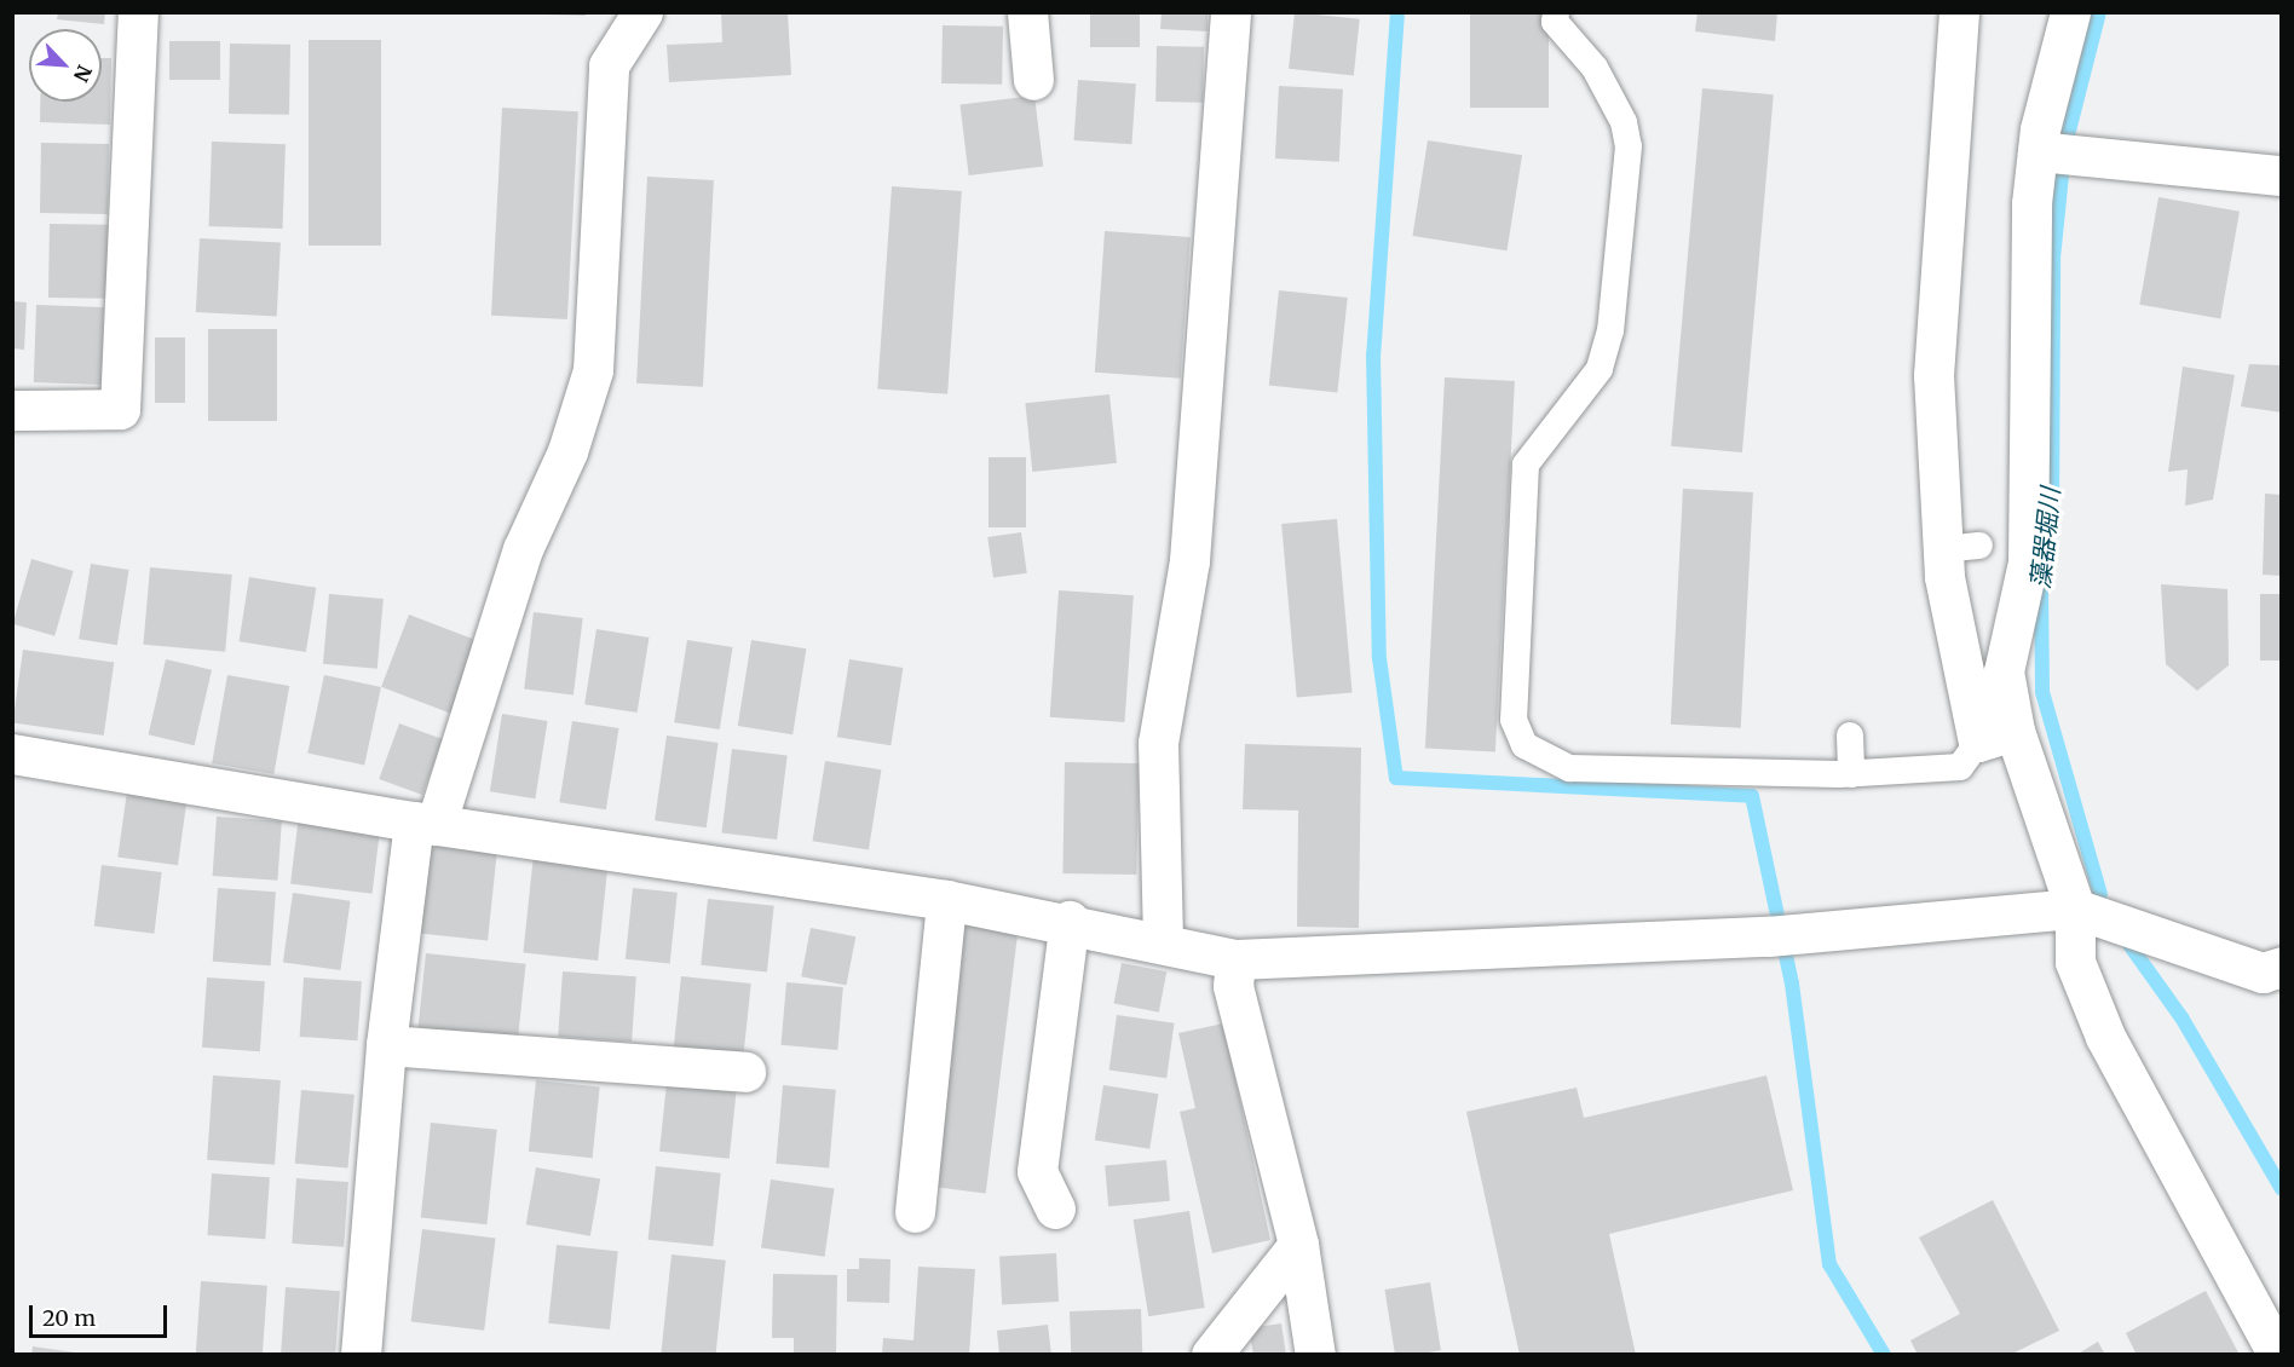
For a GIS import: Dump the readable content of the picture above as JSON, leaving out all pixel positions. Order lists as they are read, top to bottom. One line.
{"water":["藻器堀川"],"scale_bar":"20 m","north":"bottom right"}
